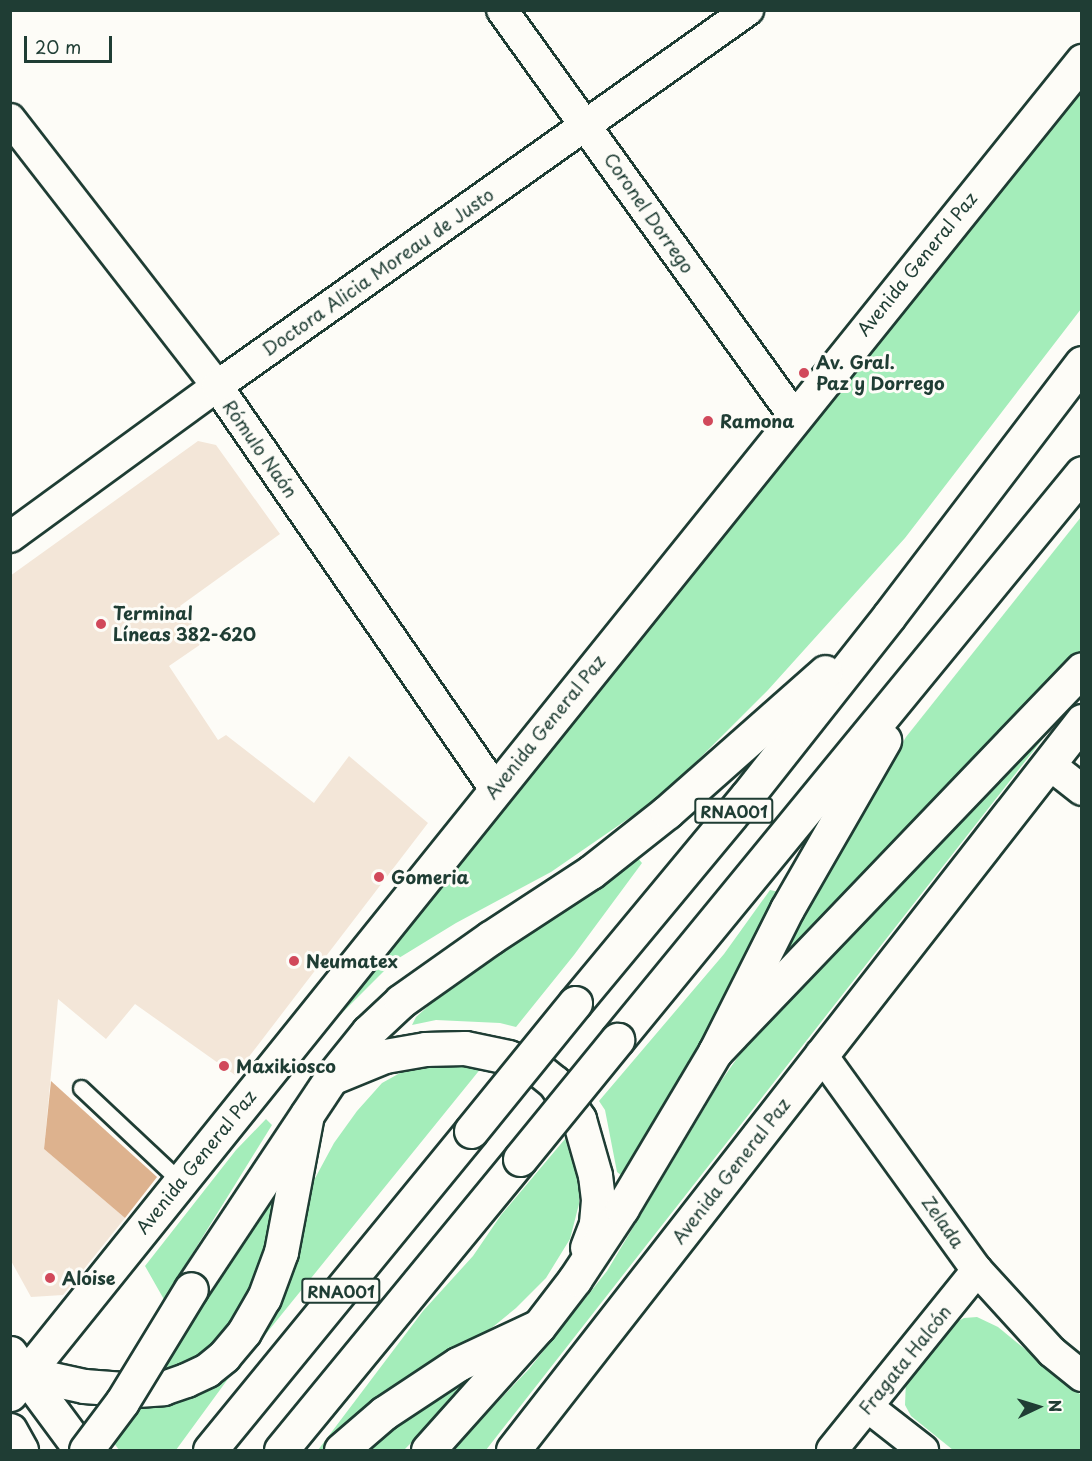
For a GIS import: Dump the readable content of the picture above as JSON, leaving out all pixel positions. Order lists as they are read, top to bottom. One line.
{"streets":{"main road":["Avenida General Paz","RNA001"],"street":["Coronel Dorrego","Doctora Alicia Moreau de Justo","Rómulo Naón","Zelada","Fragata Halcón"]},"crossings":[["Coronel Dorrego","Avenida General Paz"],["Coronel Dorrego","Doctora Alicia Moreau de Justo"],["Avenida General Paz","Rómulo Naón"],["Avenida General Paz","Zelada"],["Doctora Alicia Moreau de Justo","Rómulo Naón"],["Zelada","Fragata Halcón"]],"places":["Av. Gral. Paz y Dorrego","Ramona","Terminal Líneas 382-620","Gomeria","Neumatex","Maxikiosco","Aloise"],"scale_bar":"20 m","north":"right"}
